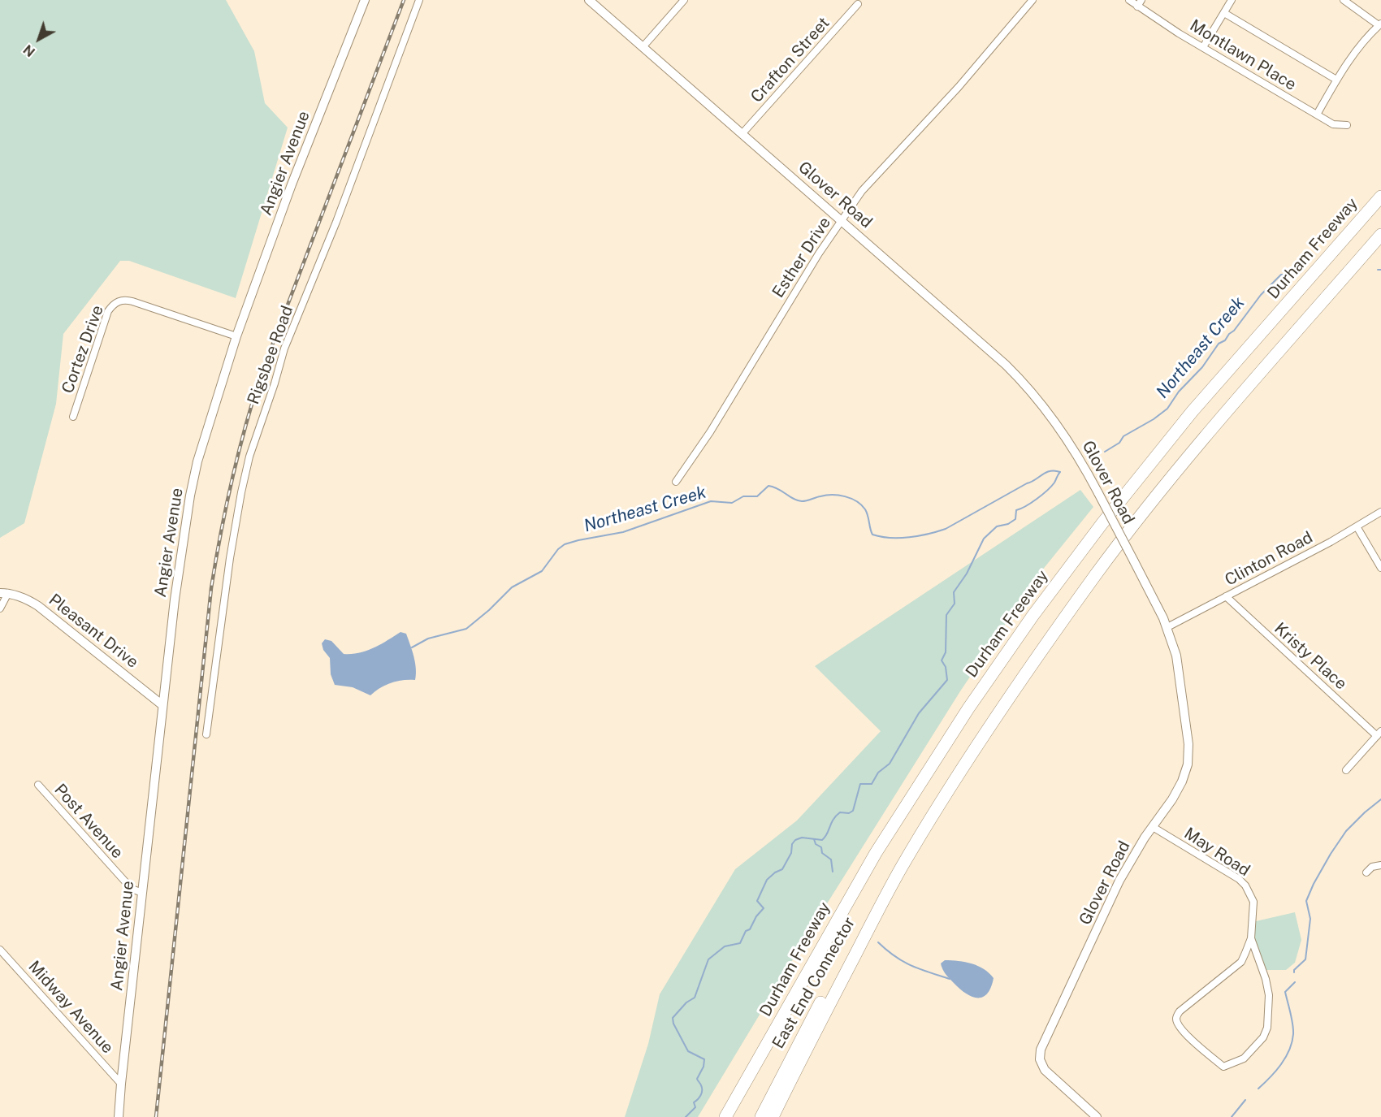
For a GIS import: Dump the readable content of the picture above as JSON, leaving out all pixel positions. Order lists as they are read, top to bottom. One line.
{"streets":{"highway":["Durham Freeway","East End Connector"],"street":["Montlawn Place","Crafton Street","Angier Avenue","Glover Road","Esther Drive","Cortez Drive","Rigsbee Road","Clinton Road","Pleasant Drive","Kristy Place","Post Avenue","May Road","Midway Avenue"]},"crossings":[["Crafton Street","Glover Road"],["Angier Avenue","Cortez Drive"],["Angier Avenue","Pleasant Drive"],["Angier Avenue","Post Avenue"],["Angier Avenue","Midway Avenue"],["Glover Road","Esther Drive"],["Glover Road","Clinton Road"],["Glover Road","May Road"],["Clinton Road","Kristy Place"]],"water":["Northeast Creek"],"north":"bottom left"}
